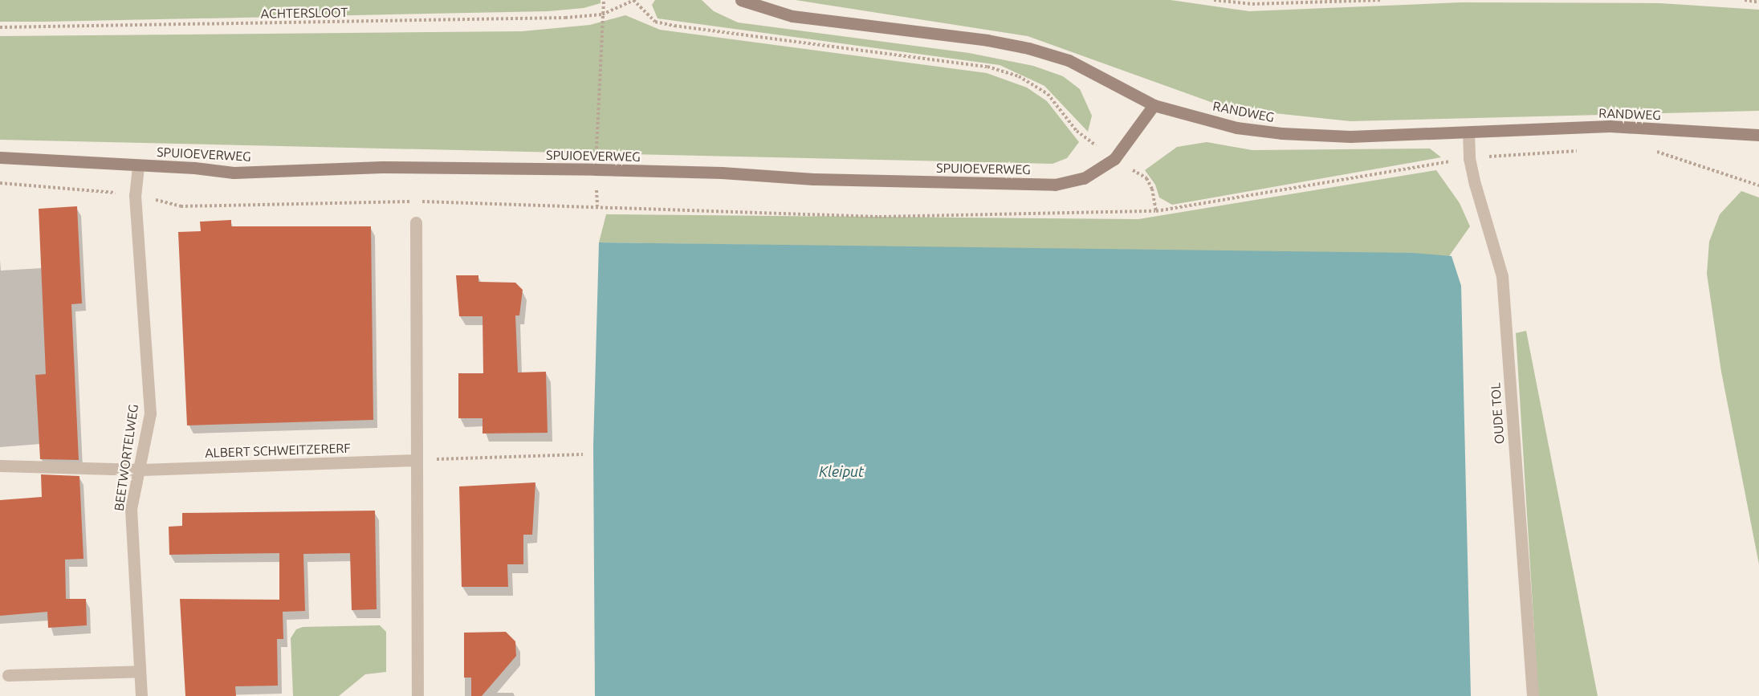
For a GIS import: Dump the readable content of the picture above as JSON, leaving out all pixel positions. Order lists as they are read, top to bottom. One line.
{"streets":{"street":["RANDWEG","SPUIOEVERWEG","OUDE TOL","ALBERT SCHWEITZERERF","BEETWORTELWEG"],"path":["ACHTERSLOOT"]},"crossings":[["RANDWEG","SPUIOEVERWEG"],["RANDWEG","OUDE TOL"],["SPUIOEVERWEG","BEETWORTELWEG"],["ALBERT SCHWEITZERERF","BEETWORTELWEG"]],"water":["Kleiput"]}
